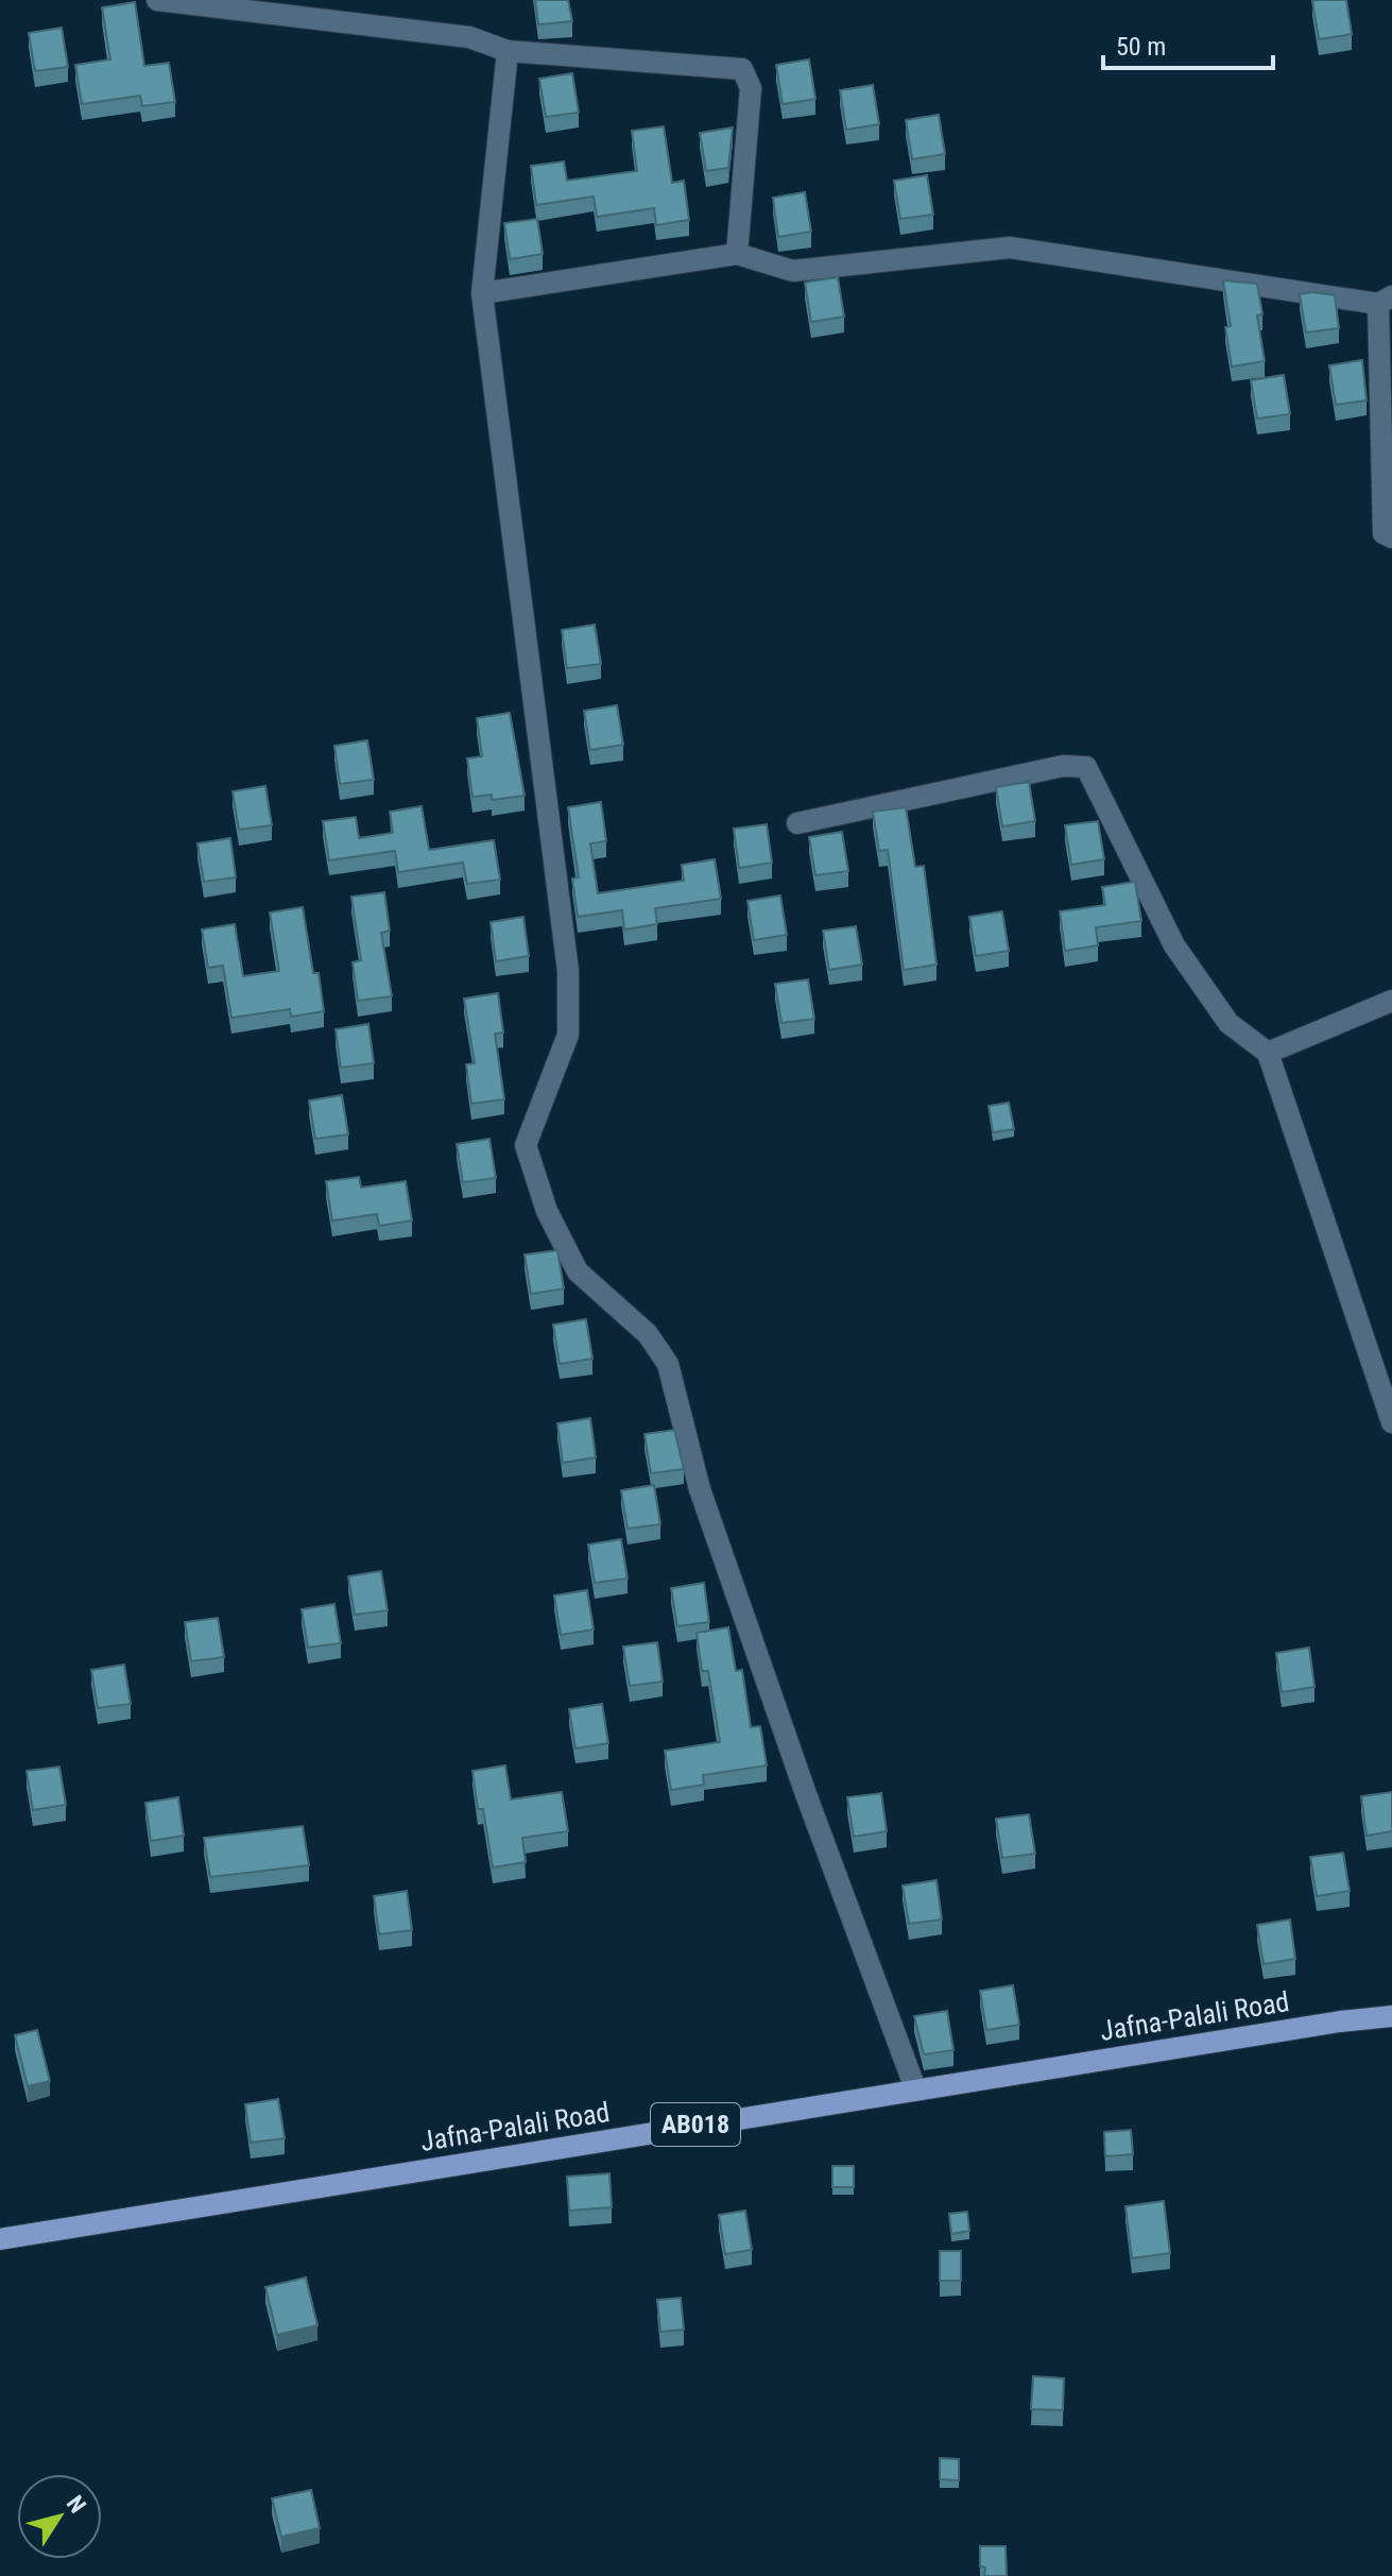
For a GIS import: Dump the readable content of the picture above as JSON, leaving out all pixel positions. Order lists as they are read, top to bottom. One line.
{"streets":{"main road":["Jafna-Palali Road","AB018"]},"scale_bar":"50 m","north":"top right"}
